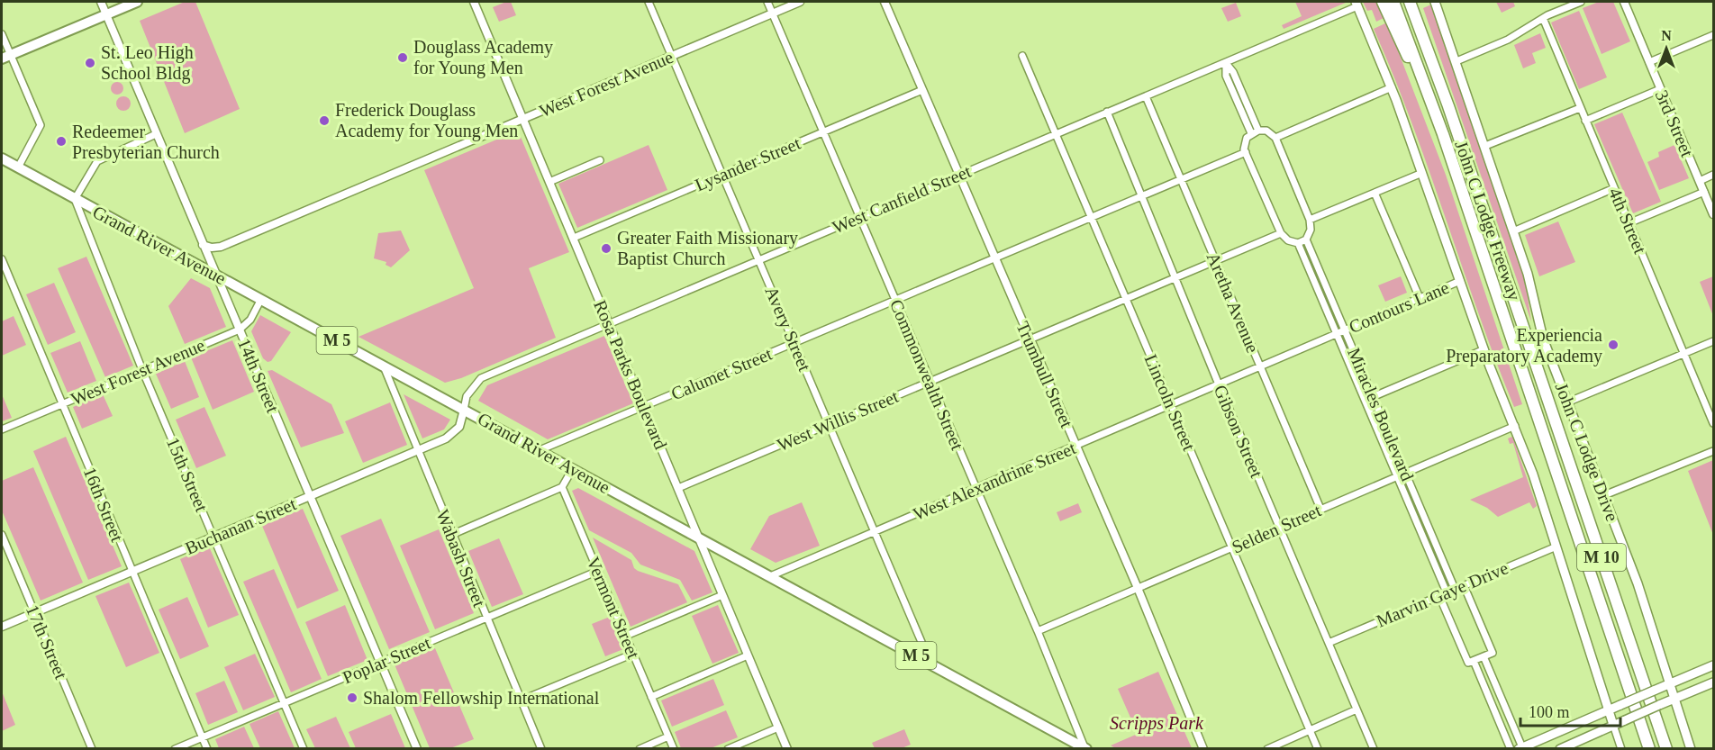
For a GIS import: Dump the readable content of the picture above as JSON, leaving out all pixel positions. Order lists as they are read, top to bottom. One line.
{"streets":{"highway":["John C Lodge Freeway","M 10"],"main road":["Grand River Avenue","M 5","John C Lodge Drive"],"street":["West Forest Avenue","3rd Street","Lysander Street","West Canfield Street","4th Street","Aretha Avenue","Contours Lane","Avery Street","Calumet Street","Rosa Parks Boulevard","Commonwealth Street","Trumbull Street","14th Street","Lincoln Street","Miracles Boulevard","West Willis Street","Gibson Street","15th Street","West Alexandrine Street","16th Street","Buchanan Street","Selden Street","Wabash Street","Marvin Gaye Drive","Vermont Street","17th Street","Poplar Street"]},"crossings":[["West Forest Avenue","Grand River Avenue"],["West Forest Avenue","Avery Street"],["West Forest Avenue","Rosa Parks Boulevard"],["West Forest Avenue","Commonwealth Street"],["West Forest Avenue","14th Street"],["West Forest Avenue","15th Street"],["West Forest Avenue","16th Street"],["Lysander Street","Avery Street"],["Lysander Street","Rosa Parks Boulevard"],["Lysander Street","Commonwealth Street"],["Lysander Street","Trumbull Street"],["West Canfield Street","Grand River Avenue"],["West Canfield Street","Aretha Avenue"],["West Canfield Street","Avery Street"],["West Canfield Street","Rosa Parks Boulevard"],["West Canfield Street","Commonwealth Street"],["West Canfield Street","Trumbull Street"],["West Canfield Street","Lincoln Street"],["West Canfield Street","Gibson Street"],["West Canfield Street","Buchanan Street"],["Grand River Avenue","Avery Street"],["Grand River Avenue","Calumet Street"],["Grand River Avenue","Rosa Parks Boulevard"],["Grand River Avenue","Commonwealth Street"],["Grand River Avenue","14th Street"],["Grand River Avenue","15th Street"],["Grand River Avenue","West Alexandrine Street"],["Grand River Avenue","Buchanan Street"],["Grand River Avenue","Wabash Street"],["Aretha Avenue","Contours Lane"],["Aretha Avenue","Calumet Street"],["Aretha Avenue","West Willis Street"],["Aretha Avenue","Selden Street"],["Contours Lane","Miracles Boulevard"],["Contours Lane","Gibson Street"],["Contours Lane","West Alexandrine Street"],["Avery Street","Calumet Street"],["Avery Street","West Willis Street"],["Avery Street","West Alexandrine Street"],["Calumet Street","Rosa Parks Boulevard"],["Calumet Street","Commonwealth Street"],["Calumet Street","Trumbull Street"],["Calumet Street","Lincoln Street"],["Calumet Street","Gibson Street"],["Rosa Parks Boulevard","West Willis Street"],["Commonwealth Street","West Willis Street"],["Commonwealth Street","West Alexandrine Street"],["Commonwealth Street","Selden Street"],["Trumbull Street","West Willis Street"],["Trumbull Street","West Alexandrine Street"],["Trumbull Street","Selden Street"],["14th Street","Buchanan Street"],["14th Street","Poplar Street"],["Lincoln Street","West Willis Street"],["Lincoln Street","West Alexandrine Street"],["Lincoln Street","Selden Street"],["Miracles Boulevard","Selden Street"],["Miracles Boulevard","Marvin Gaye Drive"],["West Willis Street","Gibson Street"],["Gibson Street","West Alexandrine Street"],["Gibson Street","Selden Street"],["Gibson Street","Marvin Gaye Drive"],["15th Street","Buchanan Street"],["15th Street","Poplar Street"],["16th Street","Buchanan Street"],["16th Street","Poplar Street"],["Buchanan Street","Wabash Street"],["Buchanan Street","17th Street"],["Wabash Street","Poplar Street"],["Vermont Street","Poplar Street"]],"parks":["Scripps Park"],"places":["Douglass Academy for Young Men","St. Leo High School Bldg","Frederick Douglass Academy for Young Men","Redeemer Presbyterian Church","Greater Faith Missionary Baptist Church","Experiencia Preparatory Academy","Shalom Fellowship International"],"scale_bar":"100 m","north":"top"}
